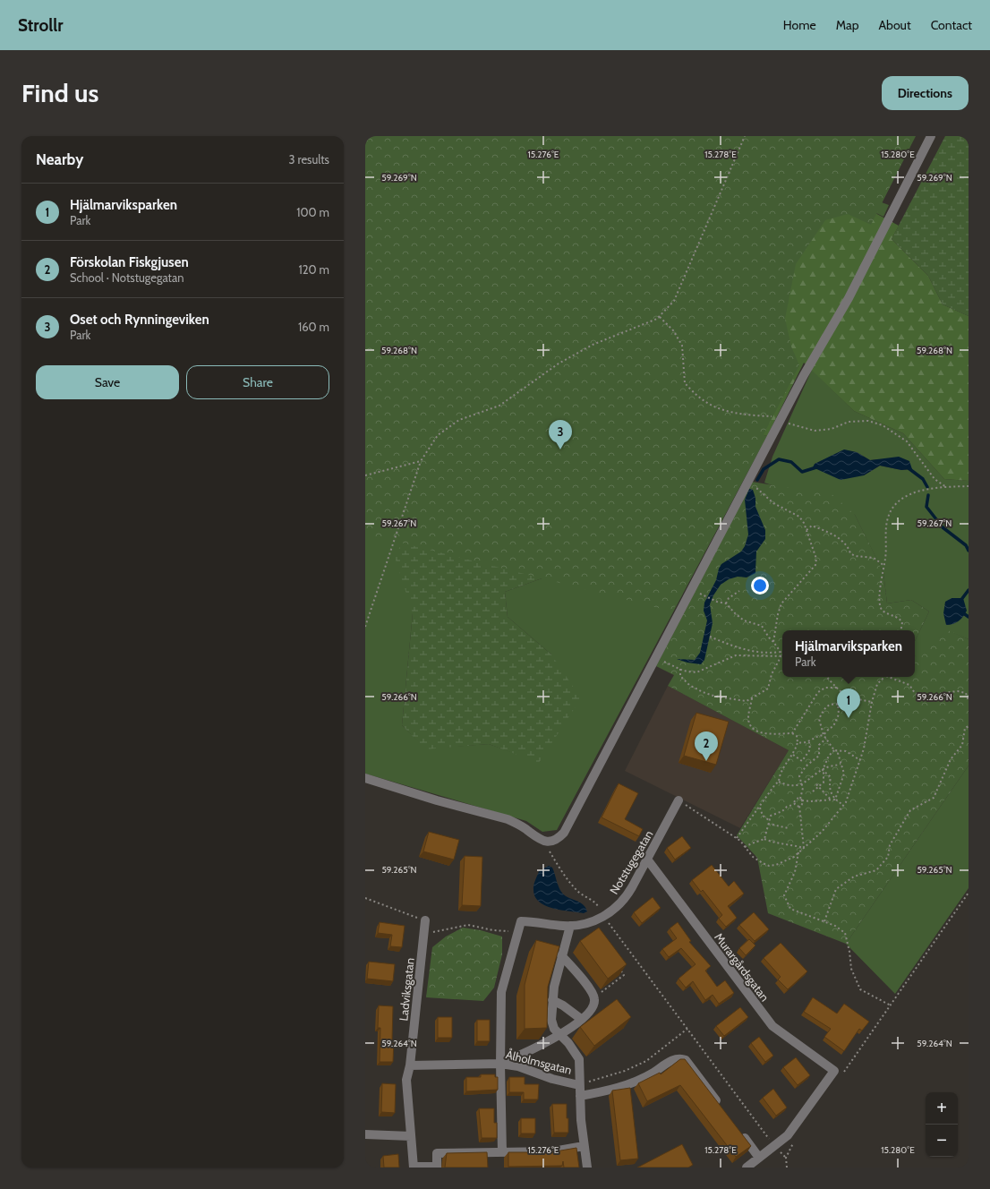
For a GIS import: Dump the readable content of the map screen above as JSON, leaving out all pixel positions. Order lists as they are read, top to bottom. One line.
{"streets":{"street":["Notstugegatan","Murargårdsgatan","Ladviksgatan","Ålholmsgatan"]},"crossings":[["Notstugegatan","Murargårdsgatan"],["Notstugegatan","Ålholmsgatan"],["Ladviksgatan","Ålholmsgatan"]],"page":{"header":"Strollr","nav":["Home","Map","About","Contact"],"buttons":["Directions",["Save","Share"]],"title":"Find us","heading":["Nearby","3 results"],"list":[{"mark":"1","name":"Hjälmarviksparken","note":"Park","value":"100 m"},{"mark":"2","name":"Förskolan Fiskgjusen","note":"School · Notstugegatan","value":"120 m"},{"mark":"3","name":"Oset och Rynningeviken","note":"Park","value":"160 m"}],"pins":["3","1","2"],"popup":["Hjälmarviksparken","Park"],"map_buttons":["+","−"]},"coordinates":["15.276°E","15.278°E","15.280°E","59.269°N","59.268°N","59.267°N","59.266°N","59.265°N","59.264°N"]}
